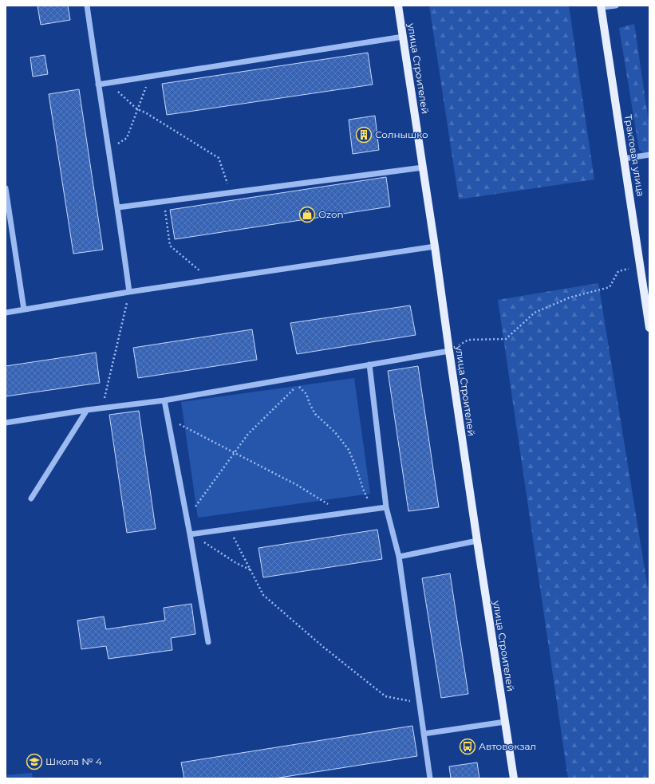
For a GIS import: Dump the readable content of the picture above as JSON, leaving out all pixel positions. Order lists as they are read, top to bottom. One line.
{"streets":{"main road":["улица Строителей","Трактовая улица"]},"places":{"building":["Солнышко"],"shop":["Ozon"],"bus stop":["Автовокзал"],"school or university":["Школа № 4"]}}
